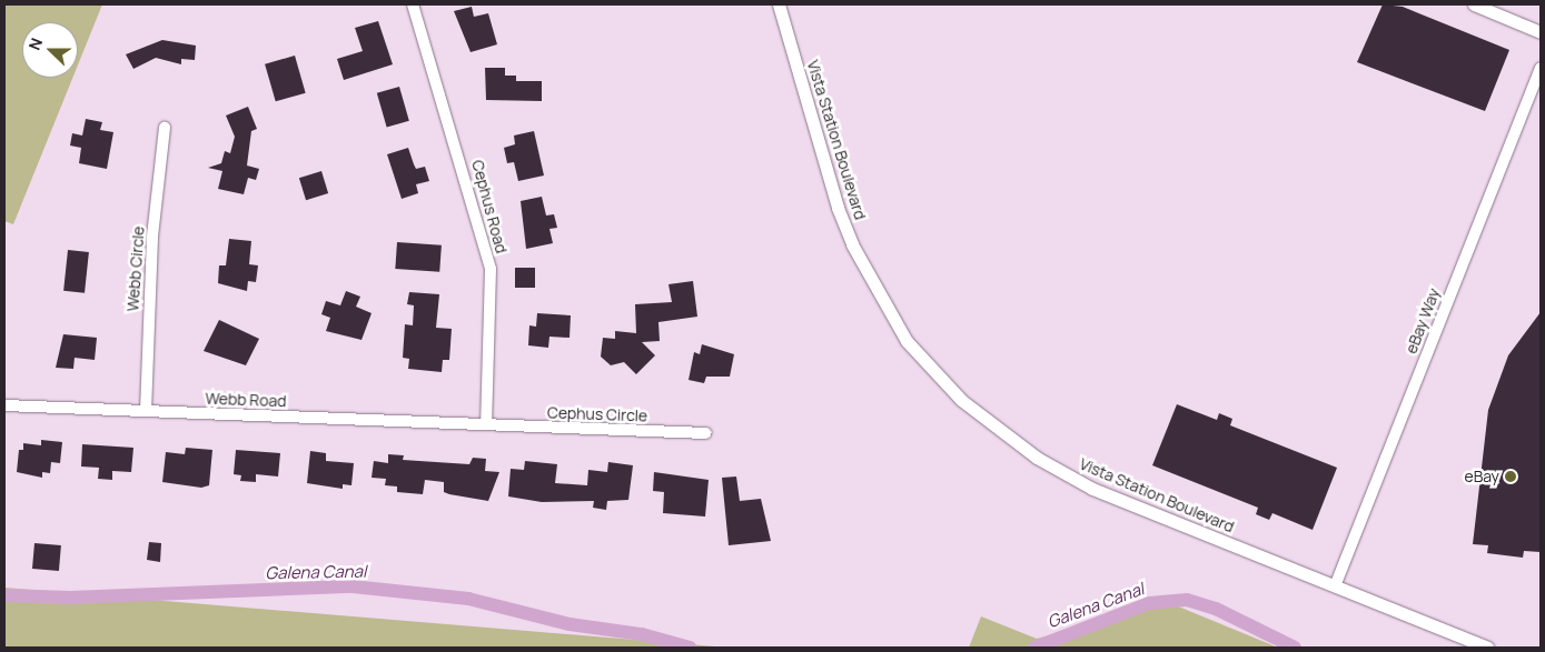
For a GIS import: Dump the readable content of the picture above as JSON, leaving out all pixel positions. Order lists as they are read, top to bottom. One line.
{"streets":{"street":["Vista Station Boulevard","Cephus Road","Webb Circle","eBay Way","Webb Road","Cephus Circle"]},"crossings":[["Vista Station Boulevard","eBay Way"],["Cephus Road","Webb Road"],["Cephus Road","Cephus Circle"],["Webb Circle","Webb Road"],["Webb Road","Cephus Circle"]],"water":["Galena Canal"],"places":["eBay"],"north":"left"}
